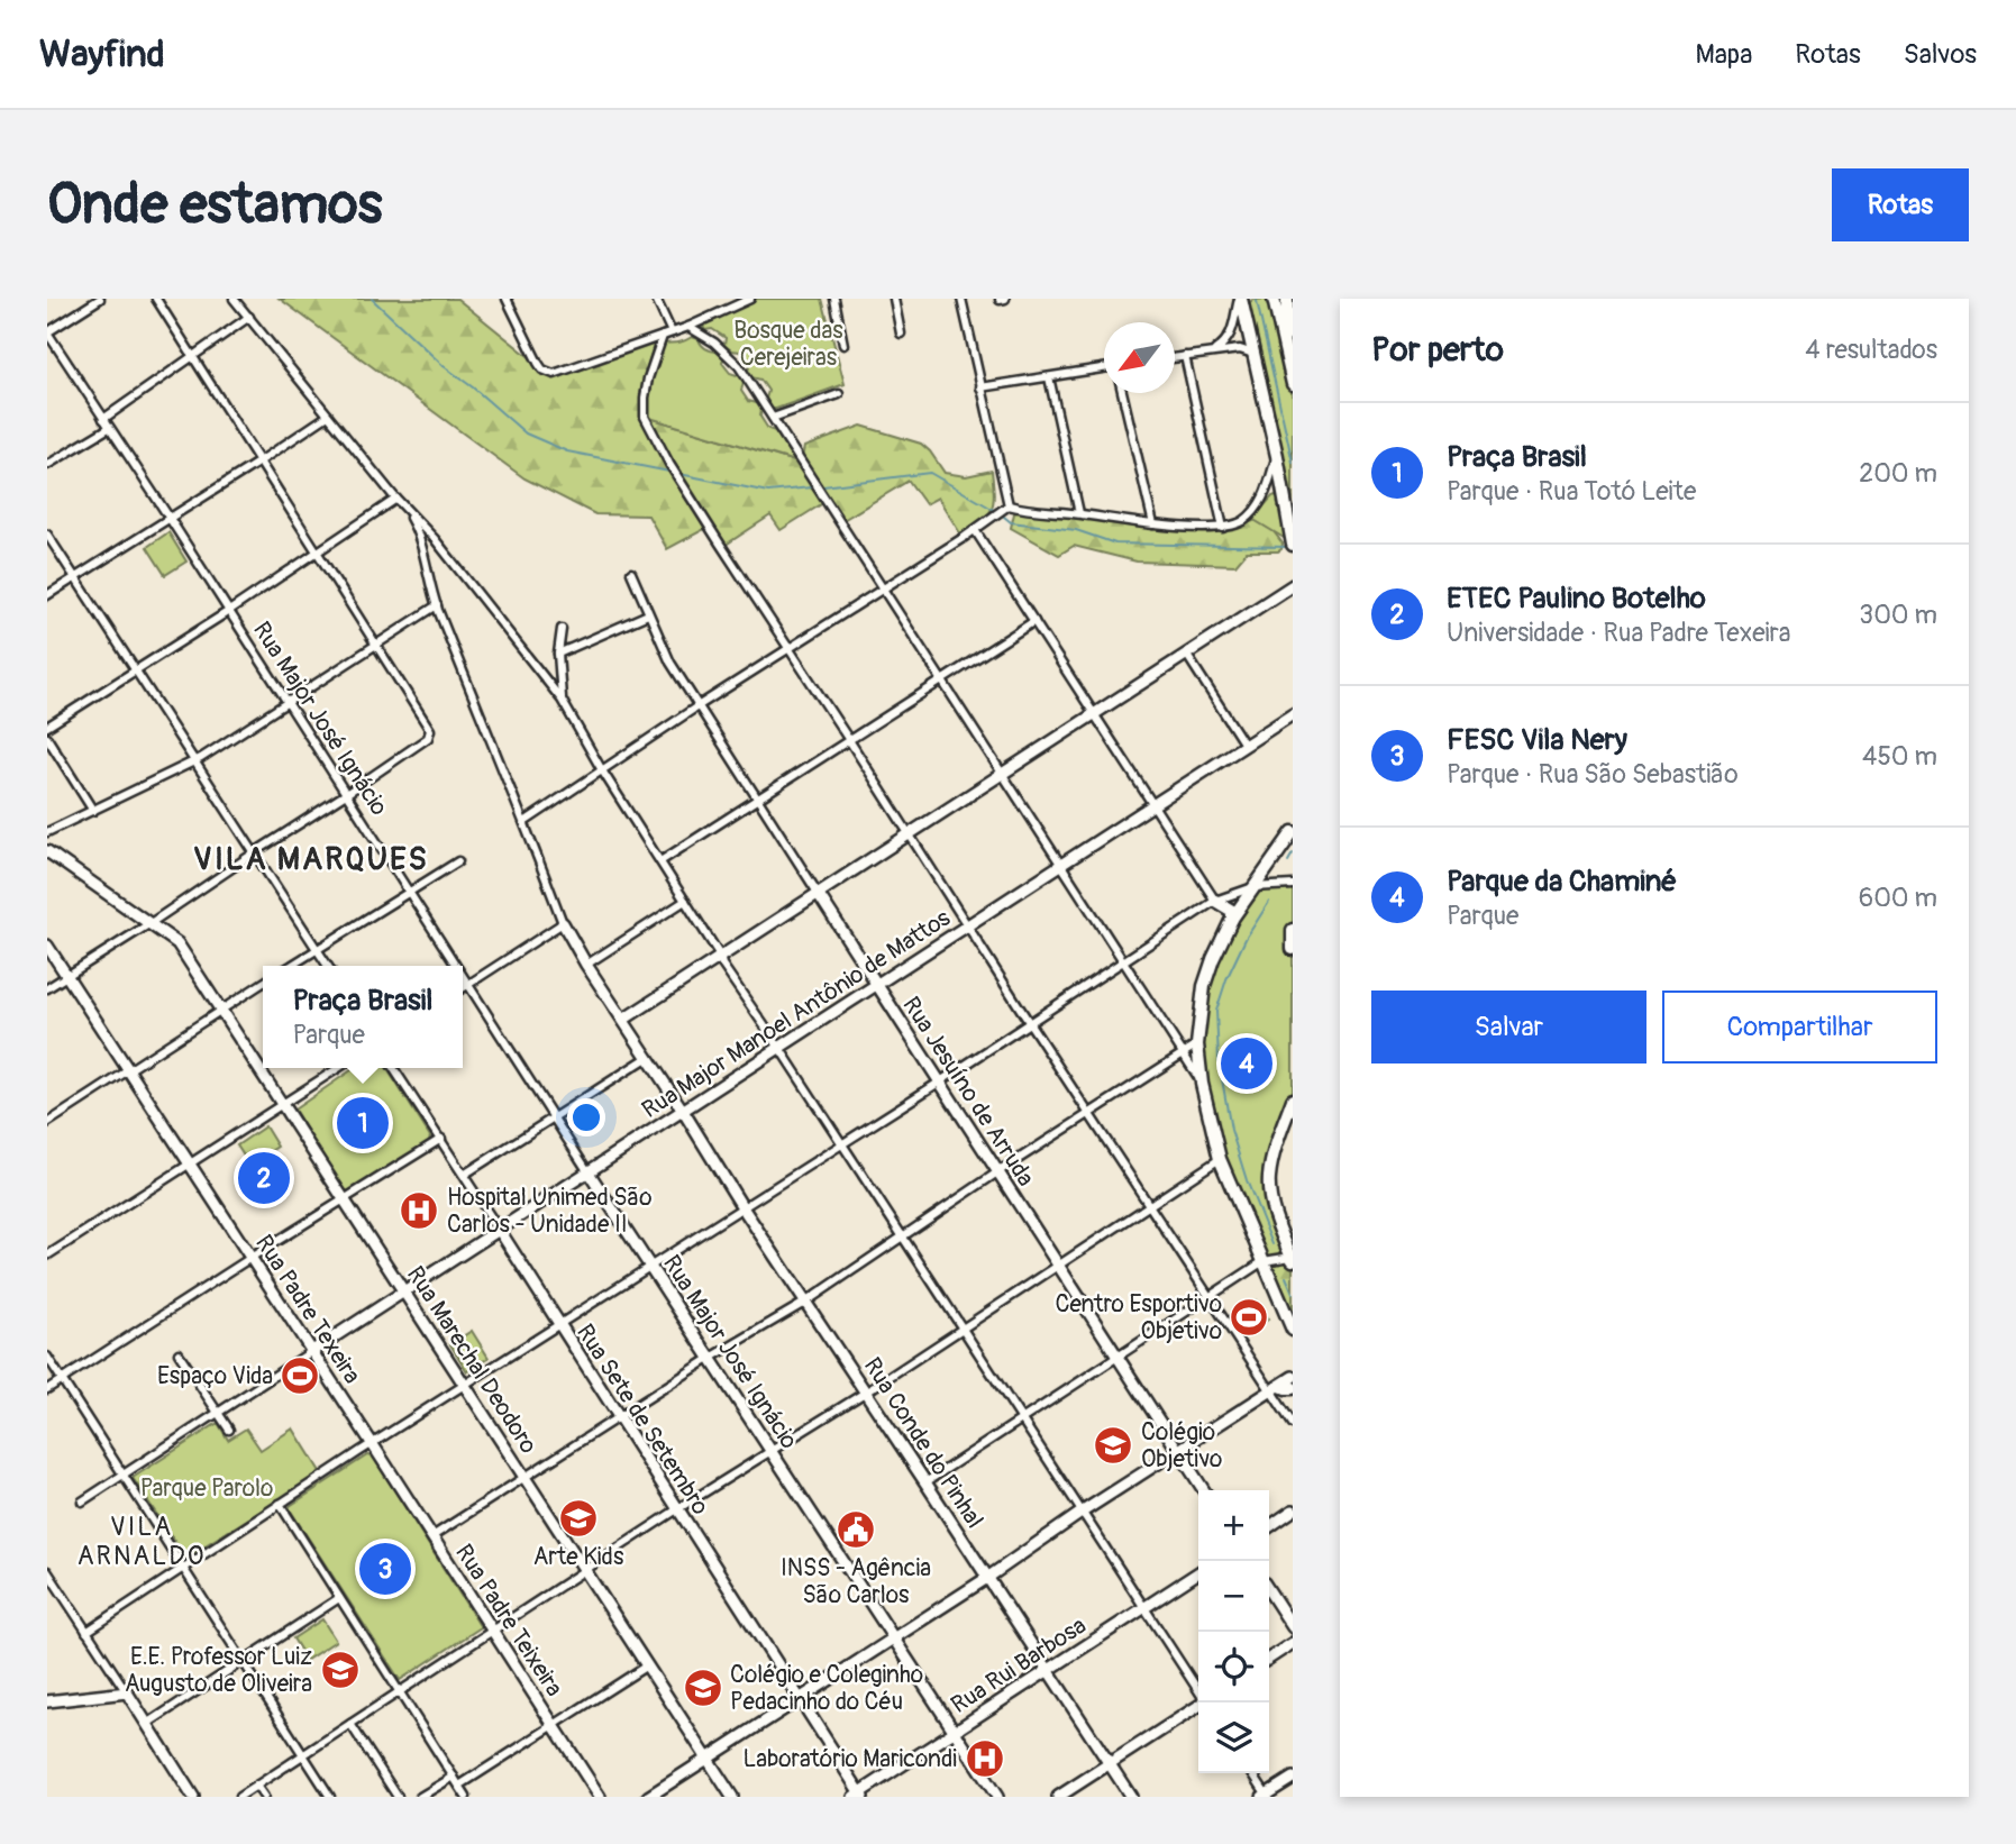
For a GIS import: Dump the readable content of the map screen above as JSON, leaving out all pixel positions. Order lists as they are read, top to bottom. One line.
{"streets":{"street":["Rua Major José Ignácio","Rua Major Manoel Antônio de Mattos","Rua Jesuíno de Arruda","Rua Padre Texeira","Rua Marechal Deodoro","Rua Sete de Setembro","Rua Conde do Pinhal","Rua Padre Teixeira","Rua Rui Barbosa"]},"crossings":[["Rua Major José Ignácio","Rua Major Manoel Antônio de Mattos"],["Rua Major José Ignácio","Rua Rui Barbosa"],["Rua Major Manoel Antônio de Mattos","Rua Jesuíno de Arruda"],["Rua Major Manoel Antônio de Mattos","Rua Padre Texeira"],["Rua Major Manoel Antônio de Mattos","Rua Marechal Deodoro"],["Rua Major Manoel Antônio de Mattos","Rua Sete de Setembro"],["Rua Major Manoel Antônio de Mattos","Rua Conde do Pinhal"],["Rua Padre Texeira","Rua Padre Teixeira"],["Rua Sete de Setembro","Rua Rui Barbosa"],["Rua Conde do Pinhal","Rua Rui Barbosa"]],"districts":["VILA MARQUES","VILA ARNALDO"],"parks":["Bosque das Cerejeiras","Parque Parolo"],"places":{"hospital":["Hospital Unimed São Carlos - Unidade II","Laboratório Maricondi"],"sports":["Centro Esportivo Objetivo","Espaço Vida"],"school or university":["Colégio Objetivo","Arte Kids","E.E. Professor Luiz Augusto de Oliveira","Colégio e Coleginho Pedacinho do Céu"],"public building":["INSS - Agência São Carlos"]},"north":"bottom left","page":{"header":"Wayfind","nav":["Mapa","Rotas","Salvos"],"buttons":["Rotas",["Salvar","Compartilhar"]],"title":"Onde estamos","heading":["Por perto","4 resultados"],"list":[{"mark":"1","name":"Praça Brasil","note":"Parque · Rua Totó Leite","value":"200 m"},{"mark":"2","name":"ETEC Paulino Botelho","note":"Universidade · Rua Padre Texeira","value":"300 m"},{"mark":"3","name":"FESC Vila Nery","note":"Parque · Rua São Sebastião","value":"450 m"},{"mark":"4","name":"Parque da Chaminé","note":"Parque","value":"600 m"}],"popup":["Praça Brasil","Parque"],"pins":["4","1","2","3"],"map_buttons":["+","−"]}}
